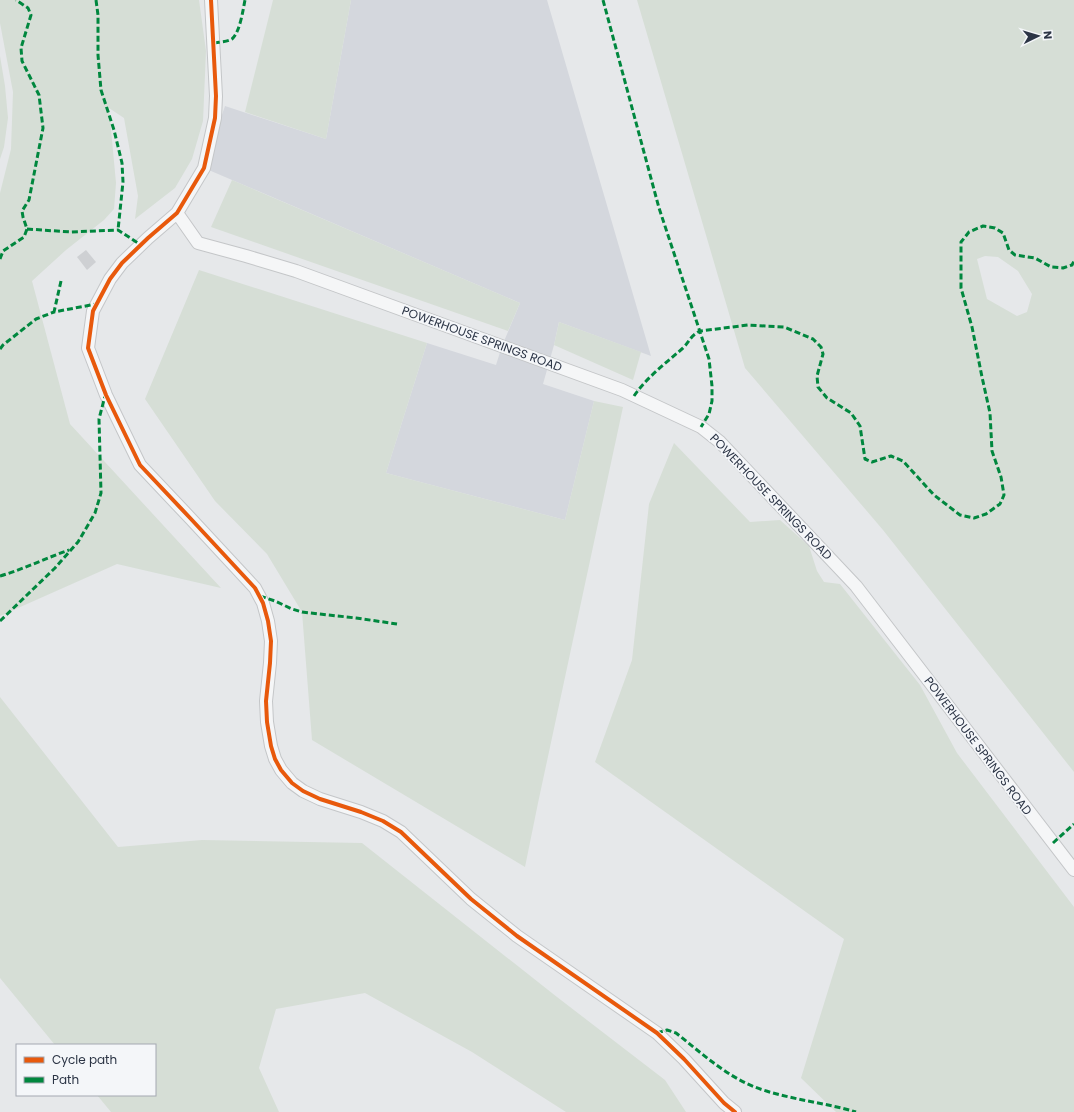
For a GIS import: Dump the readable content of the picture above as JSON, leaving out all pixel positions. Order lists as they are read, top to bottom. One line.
{"streets":{"street":["POWERHOUSE SPRINGS ROAD"]},"legend":["Cycle path","Path"],"north":"right"}
